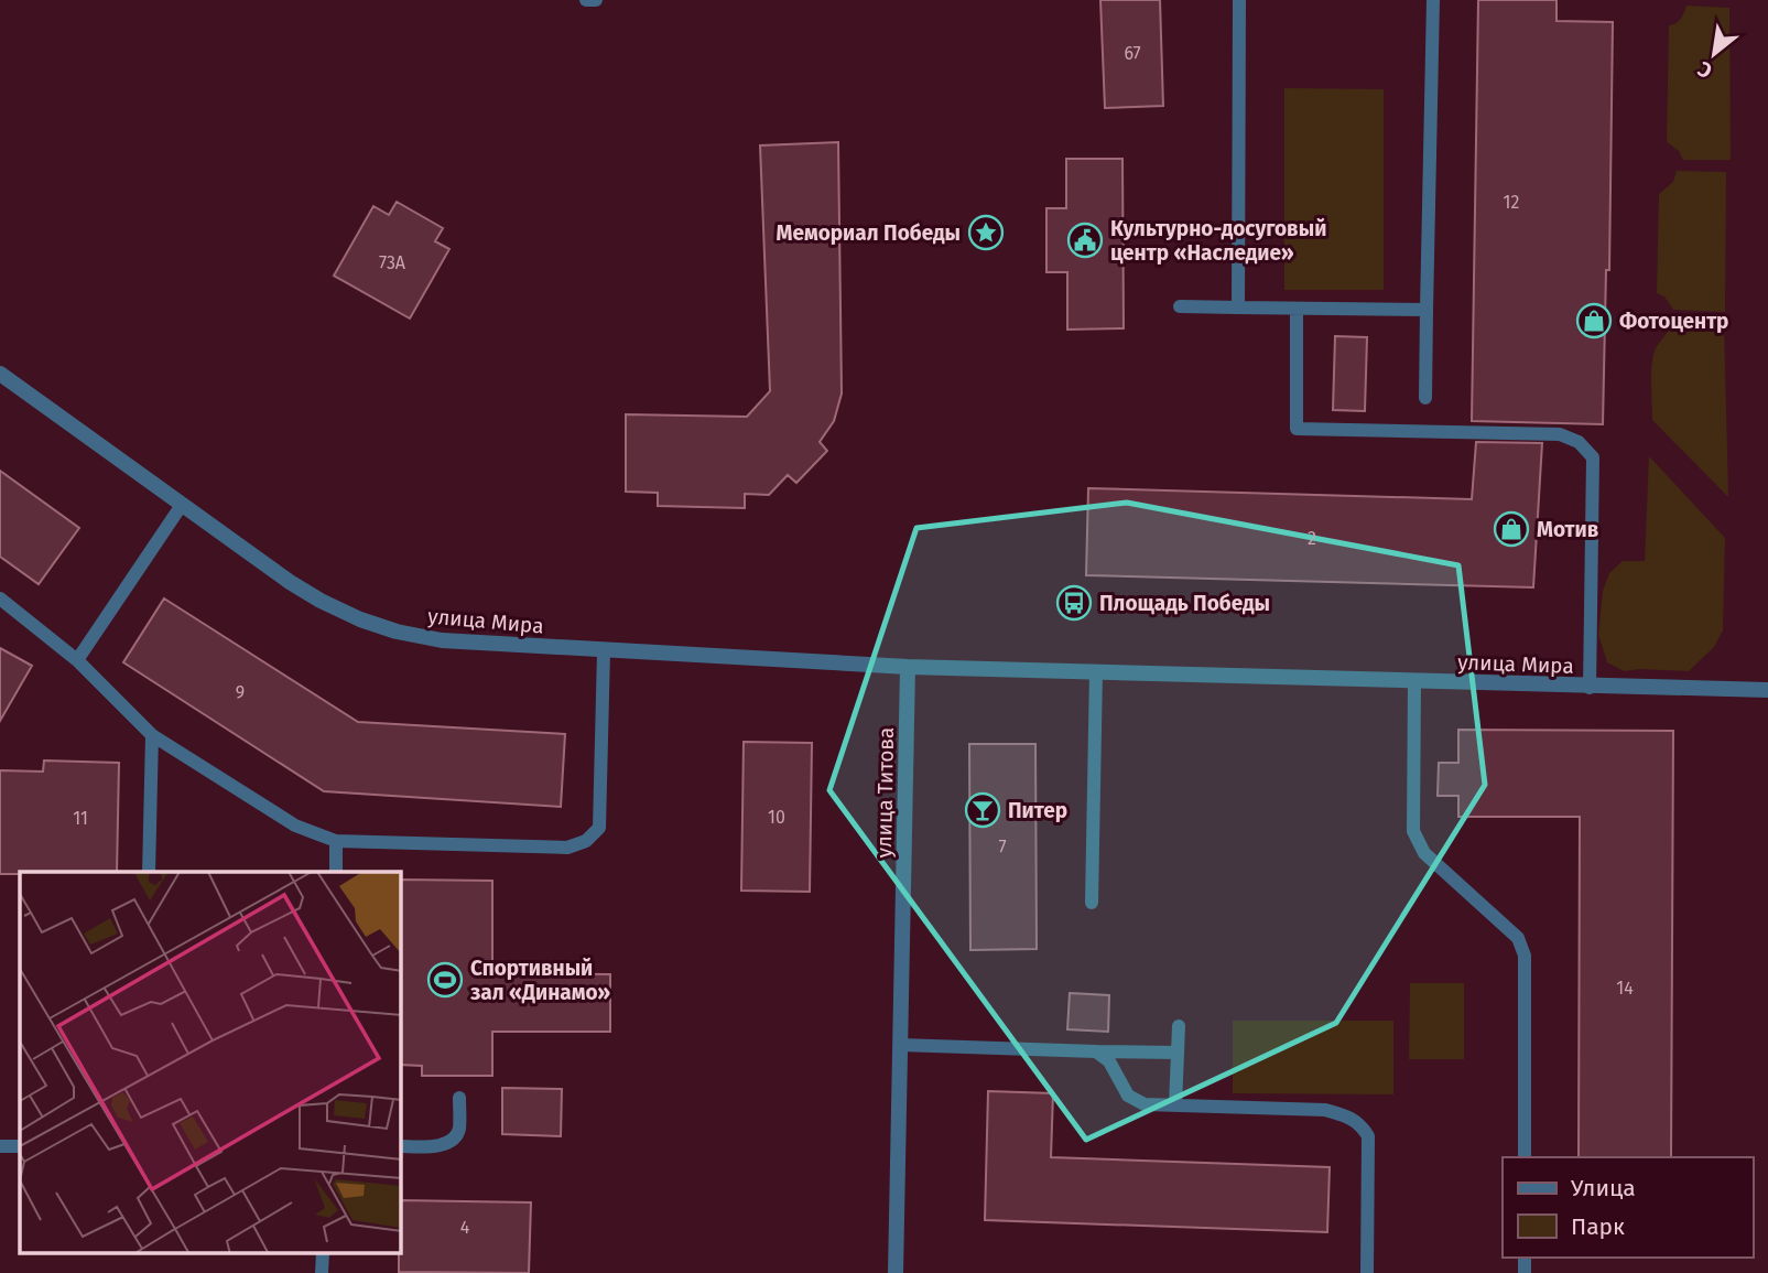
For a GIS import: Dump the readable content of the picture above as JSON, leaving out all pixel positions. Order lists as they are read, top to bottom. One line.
{"streets":{"street":["улица Мира","улица Титова"]},"crossings":[["улица Мира","улица Титова"]],"places":{"place":["Мемориал Победы"],"public building":["Культурно-досуговый центр «Наследие»"],"shop":["Фотоцентр","Мотив"],"bus stop":["Площадь Победы"],"bar":["Питер"],"sports":["Спортивный зал «Динамо»"]},"house_numbers":["67","12","73А","2","9","10","11","7","14","4"],"legend":["Улица","Парк"],"north":"bottom left"}
